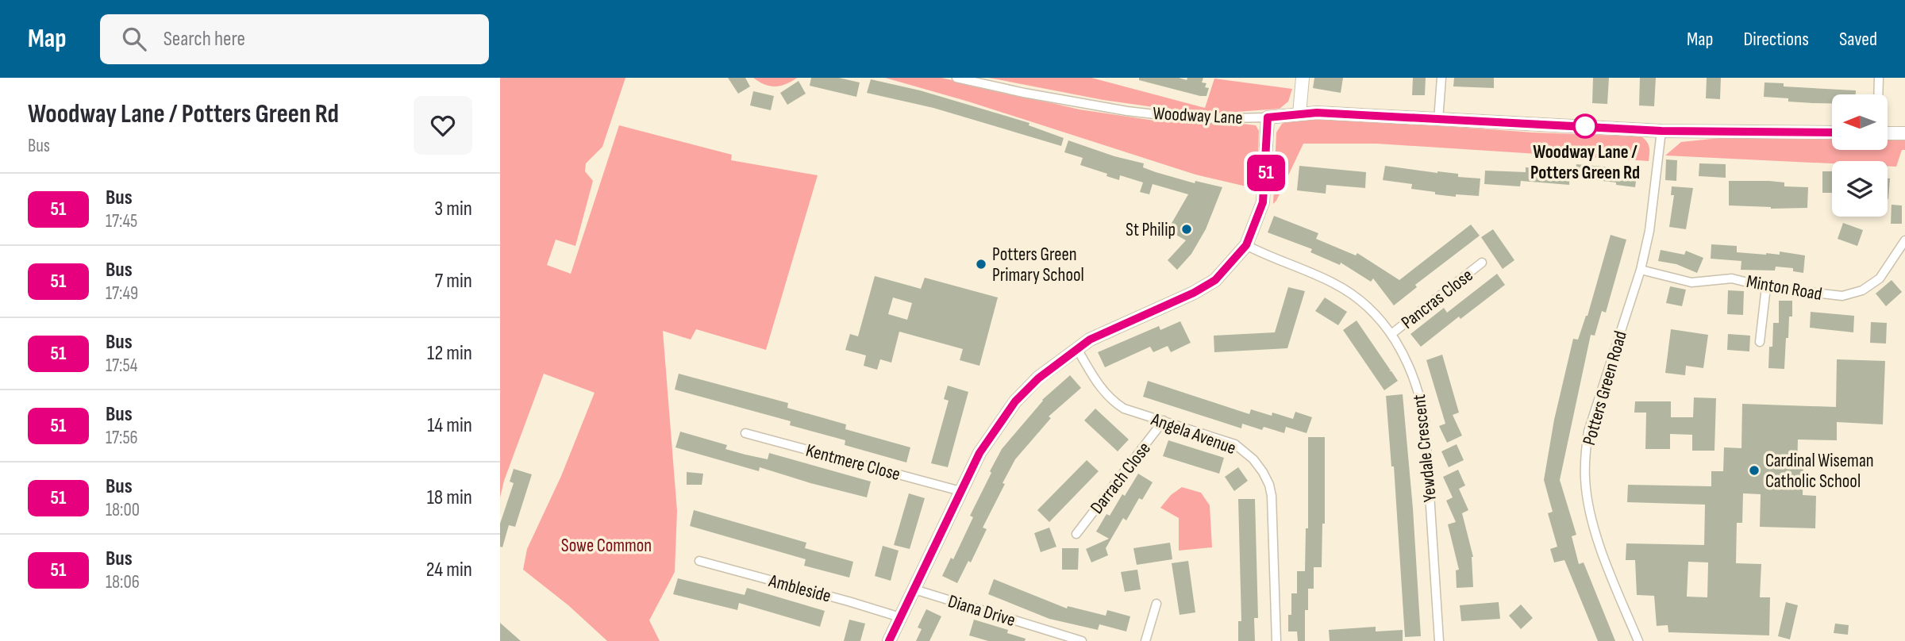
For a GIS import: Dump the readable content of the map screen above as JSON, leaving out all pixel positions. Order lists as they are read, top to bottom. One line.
{"streets":{"street":["Woodway Lane","Minton Road","Pancras Close","Potters Green Road","Angela Avenue","Yewdale Crescent","Kentmere Close","Darrach Close","Ambleside","Diana Drive"]},"crossings":[["Woodway Lane","Potters Green Road"],["Minton Road","Potters Green Road"],["Pancras Close","Yewdale Crescent"],["Angela Avenue","Darrach Close"]],"parks":["Sowe Common"],"places":["Woodway Lane / Potters Green Rd","St Philip","Potters Green Primary School","Cardinal Wiseman Catholic School"],"lines":["bus line 51"],"north":"left","page":{"header":"Map","search":"Search here","nav":["Map","Directions","Saved"],"heading":["Woodway Lane / Potters Green Rd","Bus"],"on_map":"51","list":[{"mark":"51","name":"Bus","note":"17:45","value":"3 min"},{"mark":"51","name":"Bus","note":"17:49","value":"7 min"},{"mark":"51","name":"Bus","note":"17:54","value":"12 min"},{"mark":"51","name":"Bus","note":"17:56","value":"14 min"},{"mark":"51","name":"Bus","note":"18:00","value":"18 min"},{"mark":"51","name":"Bus","note":"18:06","value":"24 min"}]}}
